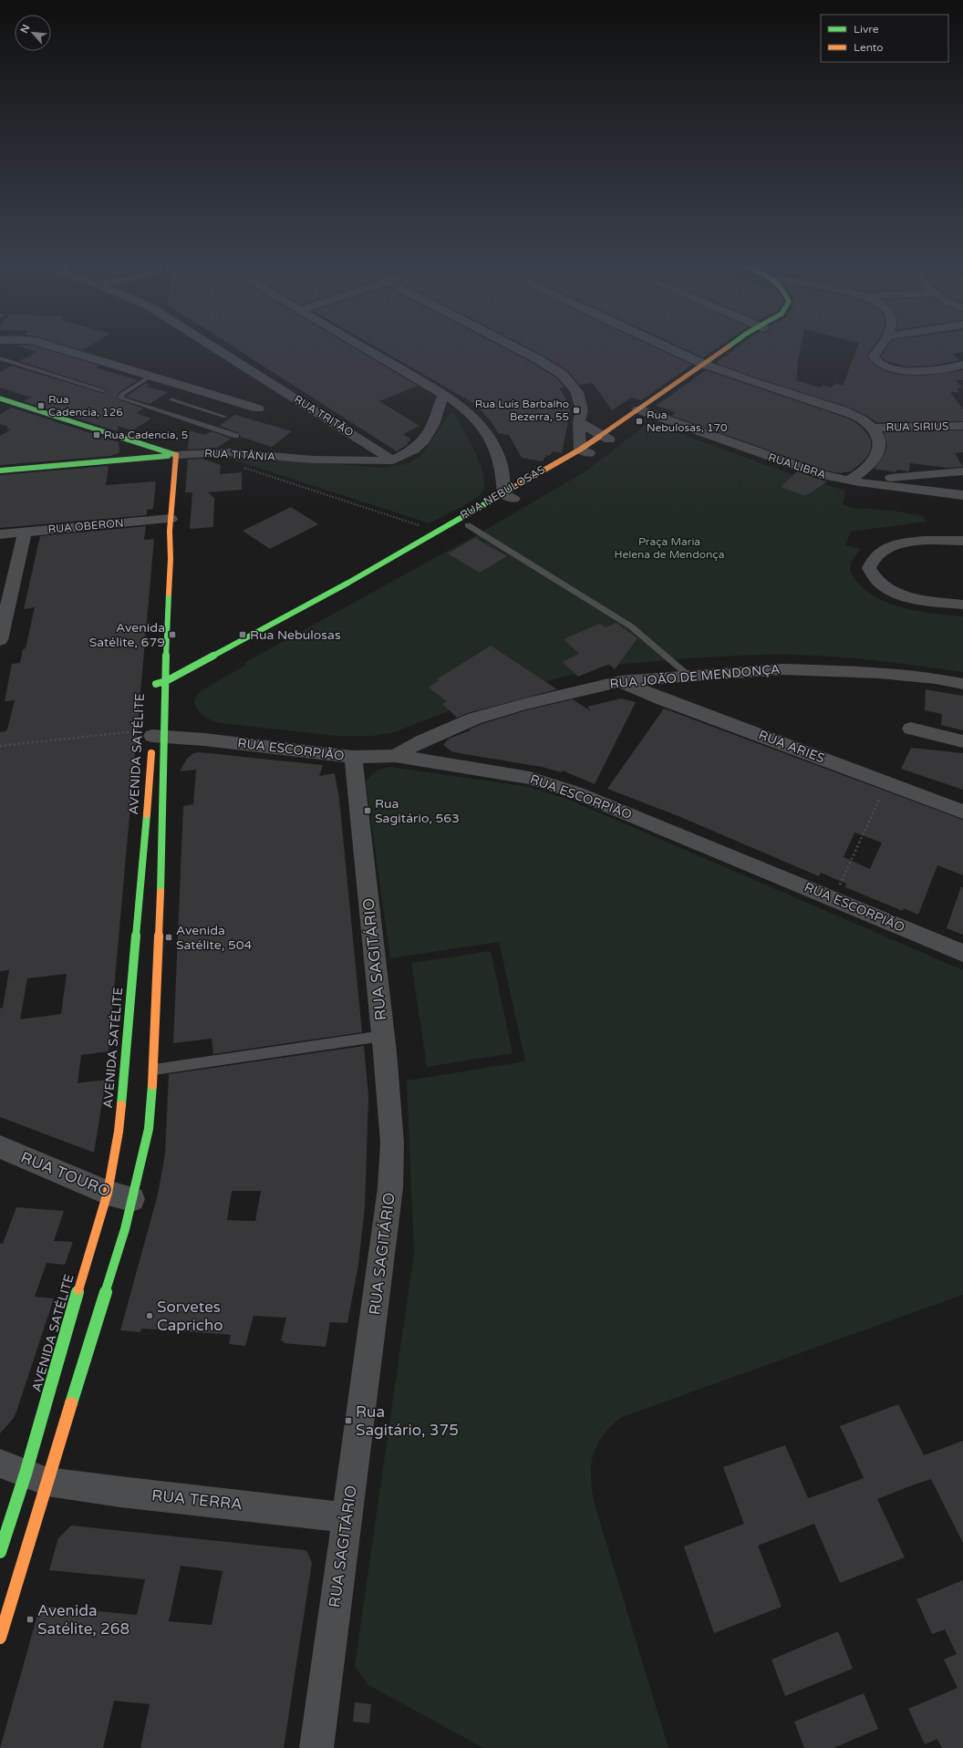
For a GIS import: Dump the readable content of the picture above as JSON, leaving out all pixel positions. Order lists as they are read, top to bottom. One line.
{"streets":{"main road":["RUA TITÂNIA","RUA NEBULOSAS","AVENIDA SATÉLITE"],"street":["RUA TRITÃO","RUA SIRIUS","RUA LIBRA","RUA OBERON","RUA JOÃO DE MENDONÇA","RUA ARIES","RUA ESCORPIÃO","RUA SAGITÁRIO","RUA TOURO","RUA TERRA"]},"crossings":[["RUA TRITÃO","RUA TITÂNIA"],["RUA SIRIUS","RUA LIBRA"],["RUA SIRIUS","RUA NEBULOSAS"],["RUA TITÂNIA","AVENIDA SATÉLITE"],["RUA LIBRA","RUA NEBULOSAS"],["RUA NEBULOSAS","AVENIDA SATÉLITE"],["RUA OBERON","AVENIDA SATÉLITE"],["RUA JOÃO DE MENDONÇA","RUA ARIES"],["RUA JOÃO DE MENDONÇA","RUA ESCORPIÃO"],["RUA ESCORPIÃO","AVENIDA SATÉLITE"],["RUA ESCORPIÃO","RUA SAGITÁRIO"],["AVENIDA SATÉLITE","RUA TOURO"],["AVENIDA SATÉLITE","RUA TERRA"],["RUA SAGITÁRIO","RUA TERRA"]],"parks":["Praça Maria Helena de Mendonça"],"places":{"transit":["Rua Cadencia, 126","Rua Luís Barbalho Bezerra, 55","Rua Nebulosas, 170","Rua Cadencia, 5","Avenida Satélite, 679","Rua Nebulosas","Rua Sagitário, 563","Avenida Satélite, 504","Rua Sagitário, 375","Avenida Satélite, 268"],"other":["Sorvetes Capricho"]},"legend":["Livre","Lento"],"north":"top left"}
